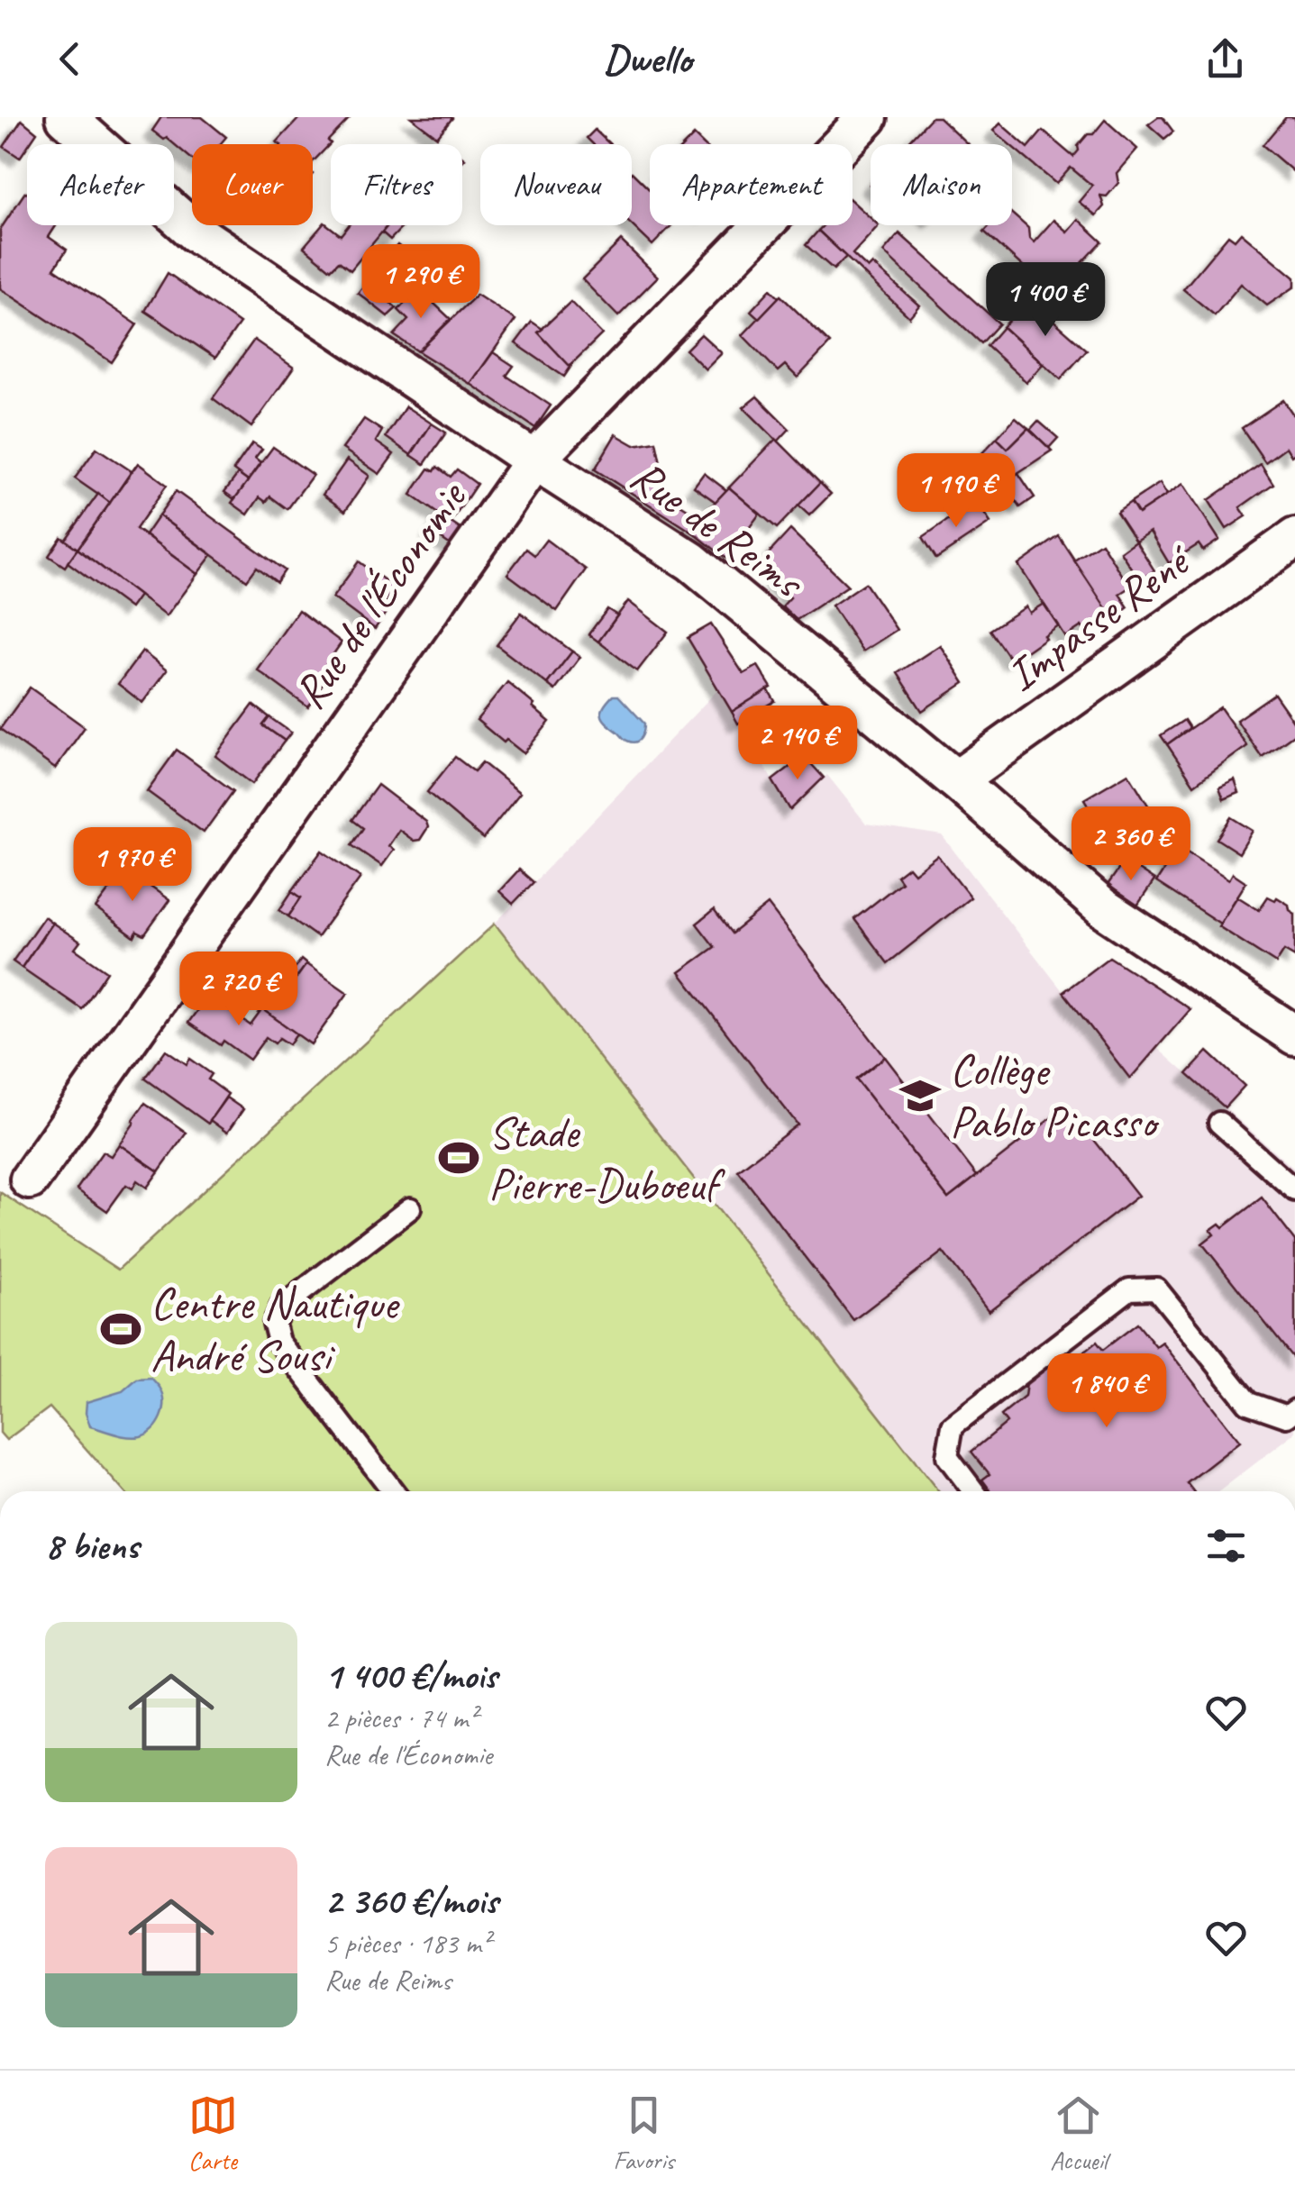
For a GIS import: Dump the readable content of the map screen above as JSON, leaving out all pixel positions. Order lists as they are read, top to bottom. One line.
{"streets":{"street":["Rue de Reims","Rue de l'Économie","Impasse René"]},"crossings":[["Rue de Reims","Rue de l'Économie"],["Rue de Reims","Impasse René"]],"places":{"school or university":["Collège Pablo Picasso"],"sports":["Stade Pierre-Duboeuf","Centre Nautique André Sousi"]},"page":{"header":"Dwello","chip":["Acheter","Louer","Filtres","Nouveau","Appartement","Maison"],"price":["1 290 €","1 400 €","1 190 €","2 140 €","2 360 €","1 970 €","2 720 €","1 840 €"],"heading":"8 biens","list":[{"name":"1 400 €/mois","note":"2 pièces · 74 m² · Rue de l'Économie"},{"name":"2 360 €/mois","note":"5 pièces · 183 m² · Rue de Reims"}],"tabs":["Carte","Favoris","Accueil"]}}
